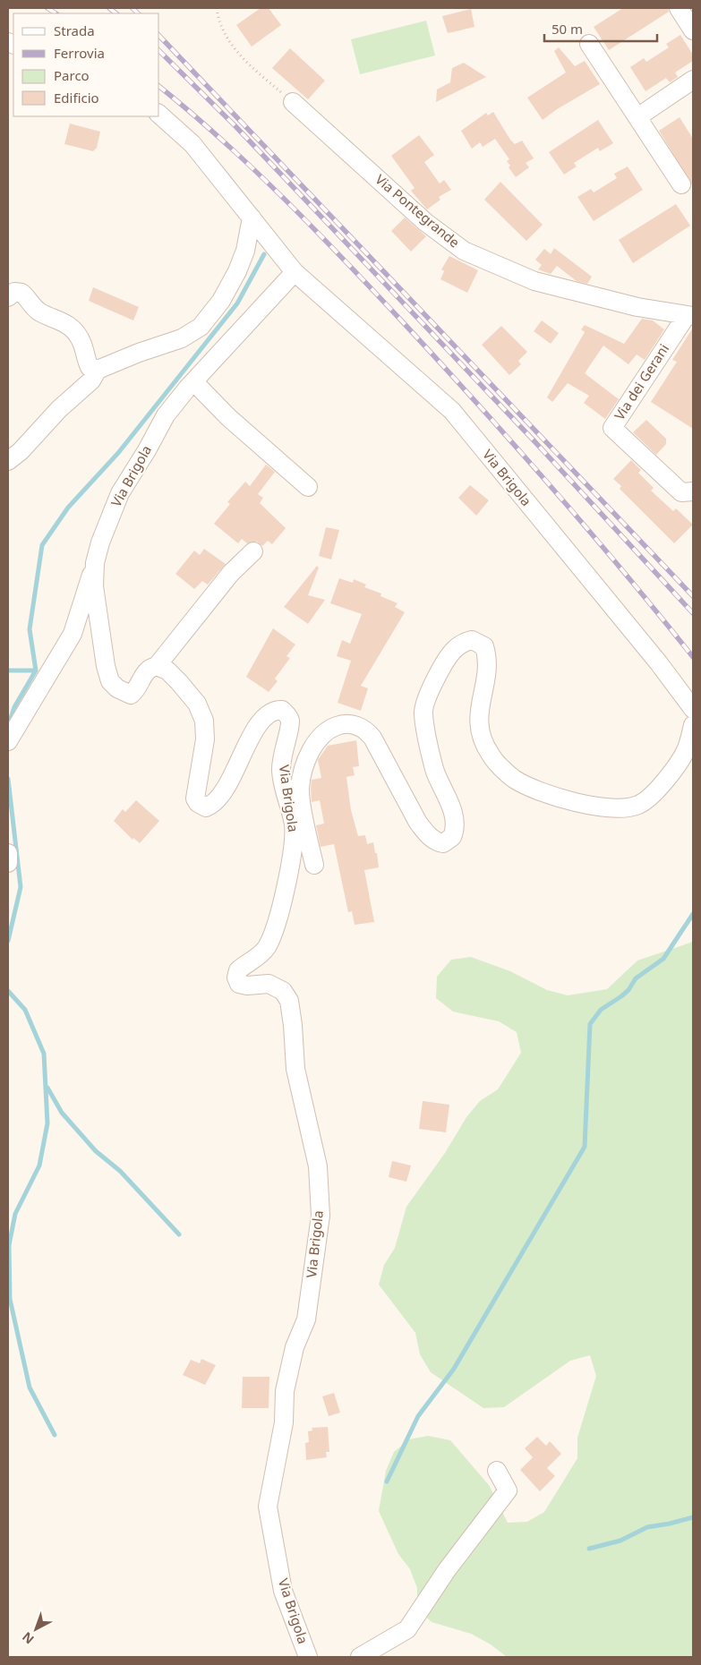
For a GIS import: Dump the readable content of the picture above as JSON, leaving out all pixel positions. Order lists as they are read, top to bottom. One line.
{"streets":{"street":["Via Pontegrande","Via dei Gerani","Via Brigola"]},"crossings":[["Via Pontegrande","Via dei Gerani"]],"legend":["Strada","Ferrovia","Parco","Edificio"],"scale_bar":"50 m","north":"bottom left"}
